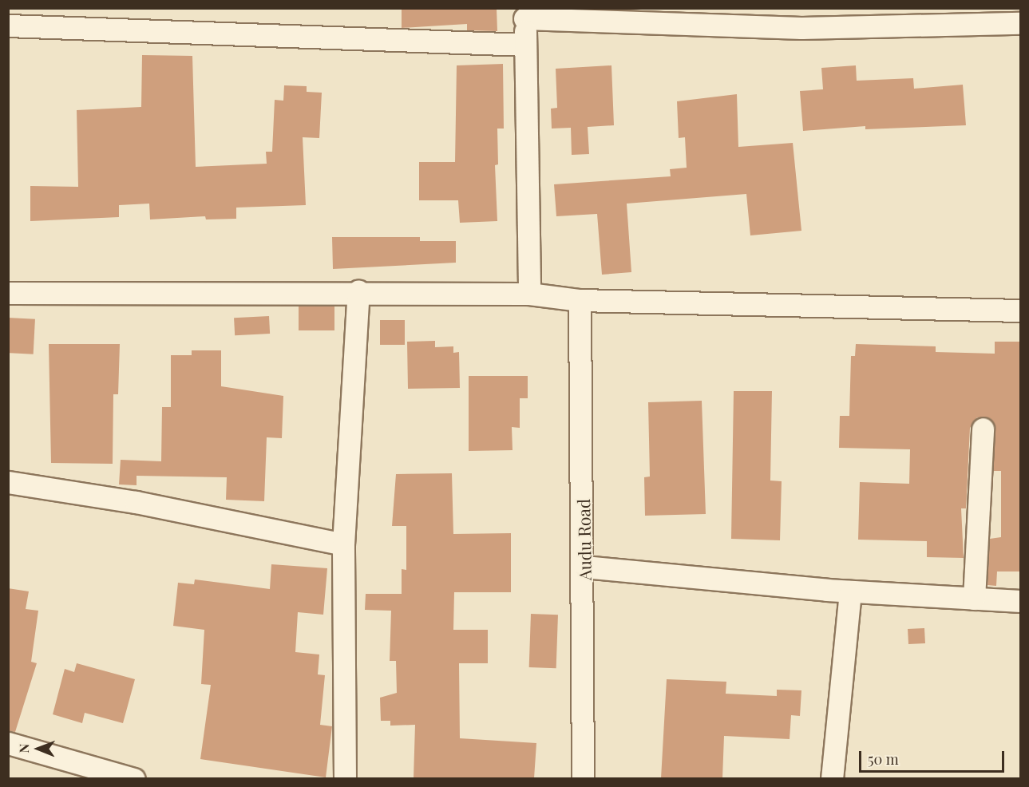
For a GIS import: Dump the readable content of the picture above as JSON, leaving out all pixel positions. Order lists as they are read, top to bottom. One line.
{"streets":{"street":["Audu Road"]},"scale_bar":"50 m","north":"left"}
